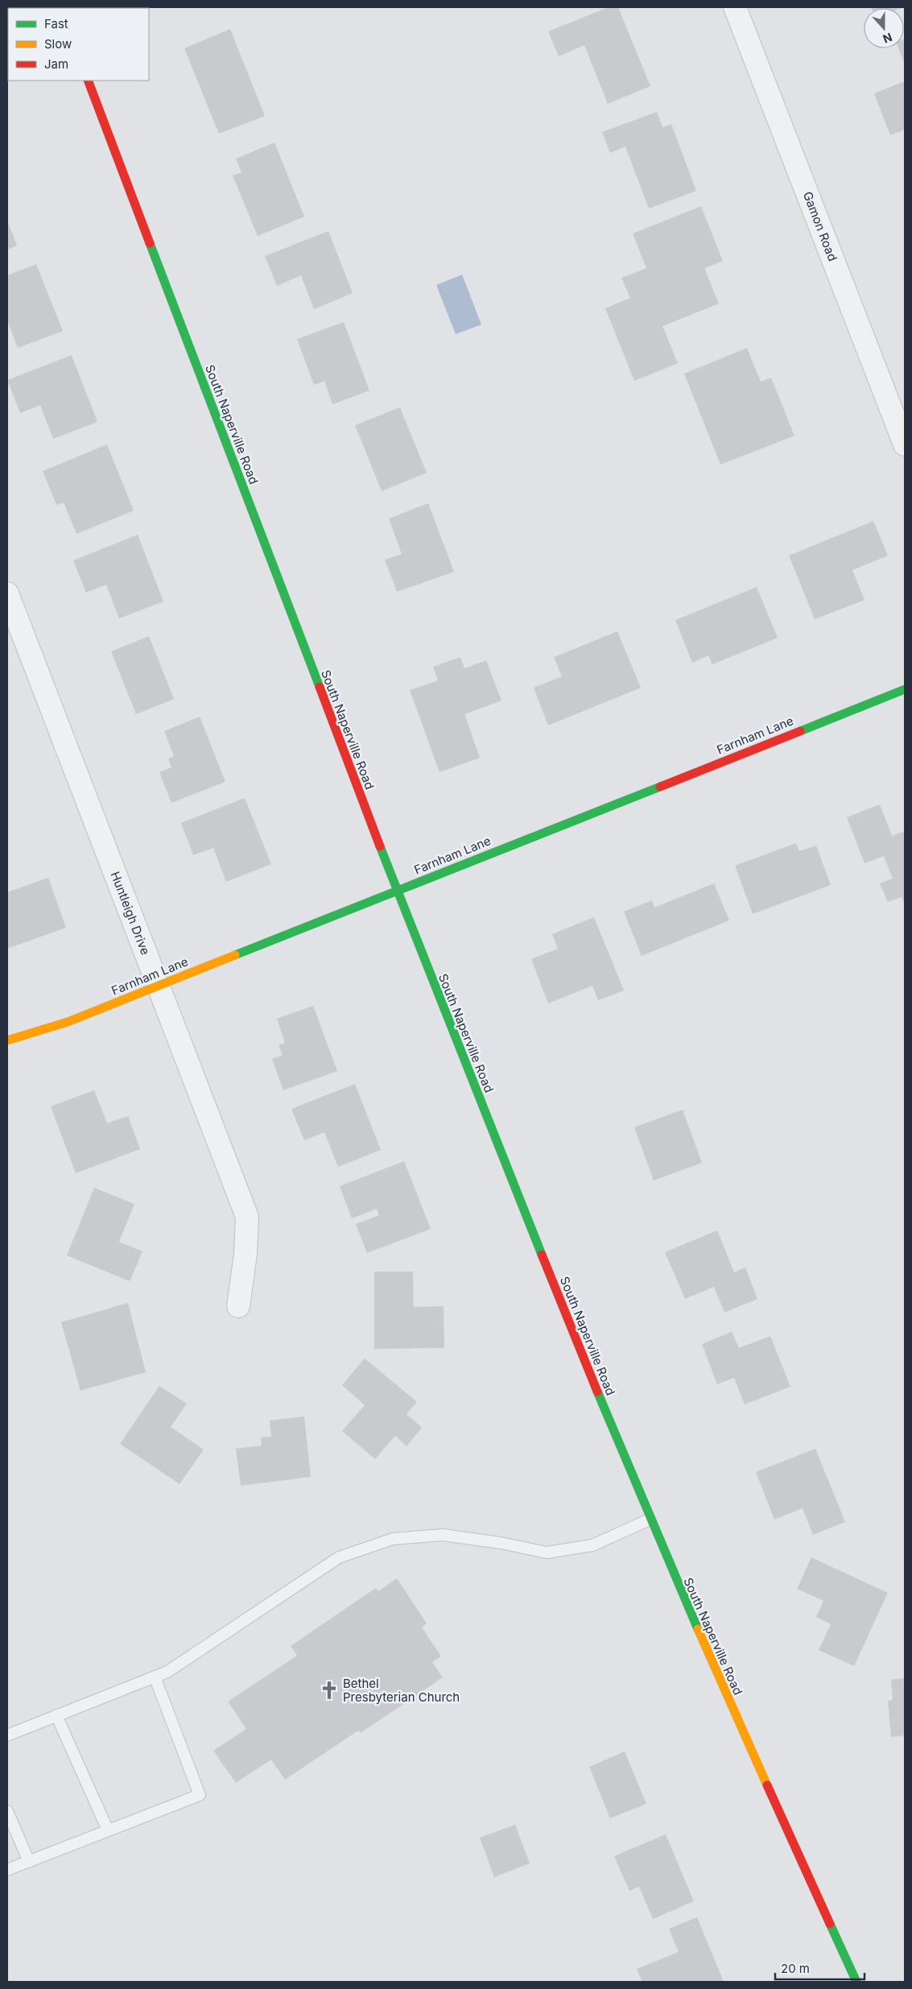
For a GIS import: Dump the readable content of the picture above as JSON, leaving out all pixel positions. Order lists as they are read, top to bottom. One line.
{"streets":{"main road":["South Naperville Road","Farnham Lane"],"street":["Gamon Road","Huntleigh Drive"]},"crossings":[["South Naperville Road","Farnham Lane"],["Farnham Lane","Huntleigh Drive"]],"places":{"church":["Bethel Presbyterian Church"]},"legend":["Fast","Slow","Jam"],"scale_bar":"20 m","north":"bottom"}
